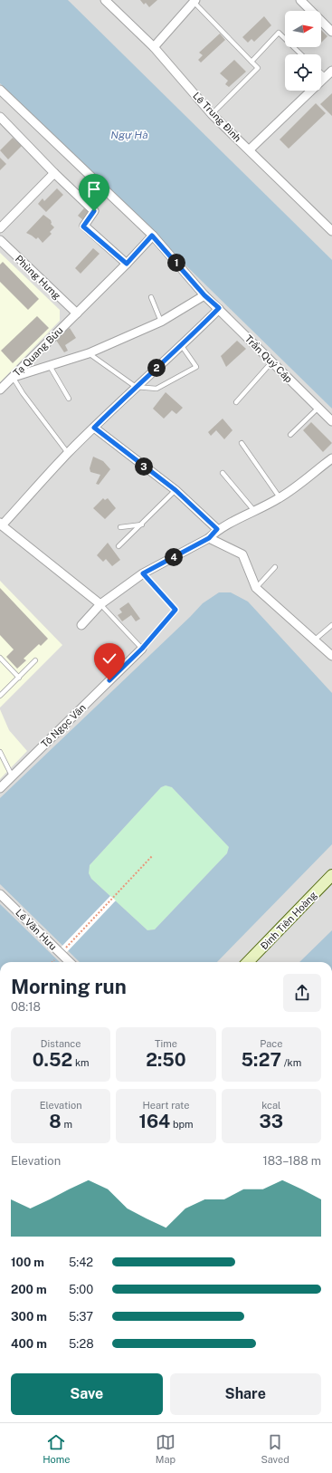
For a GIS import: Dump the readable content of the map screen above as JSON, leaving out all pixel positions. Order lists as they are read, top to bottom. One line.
{"streets":{"main road":["Đinh Tiên Hoàng"],"street":["Lê Trung Đình","Phùng Hưng","Tạ Quang Bửu","Trần Quý Cáp","Tô Ngọc Vân","Lê Văn Hưu"]},"crossings":[["Phùng Hưng","Tạ Quang Bửu"],["Tạ Quang Bửu","Trần Quý Cáp"]],"water":["Ngự Hà"],"north":"right","page":{"pins":["1","2","3","4"],"heading":["Morning run","08:18"],"stats":[["Distance","0.52 km"],["Time","2:50"],["Pace","5:27 /km"],["Elevation","8 m"],["Heart rate","164 bpm"],["kcal","33"]],"chart":["Elevation","183–188 m"],"list":[{"name":"100 m","note":"5:42"},{"name":"200 m","note":"5:00"},{"name":"300 m","note":"5:37"},{"name":"400 m","note":"5:28"}],"buttons":["Save","Share"],"tabs":["Home","Map","Saved"]}}
